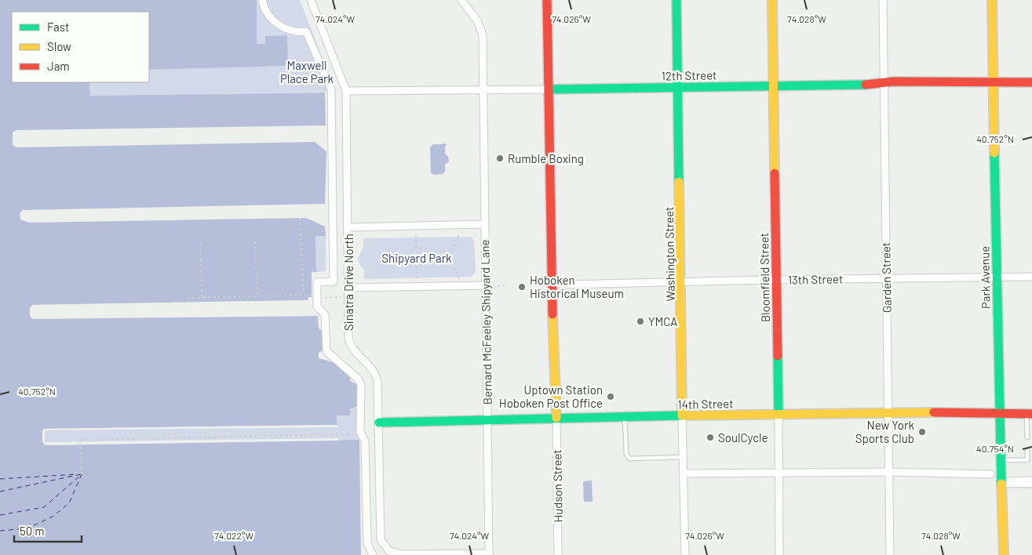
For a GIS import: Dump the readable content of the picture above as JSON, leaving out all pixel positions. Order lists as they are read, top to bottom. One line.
{"streets":{"street":["12th Street","Washington Street","Bloomfield Street","Garden Street","Park Avenue","13th Street","Sinatra Drive North","Bernard McFeeley Shipyard Lane","14th Street","Hudson Street"]},"crossings":[["12th Street","Washington Street"],["12th Street","Bloomfield Street"],["12th Street","Garden Street"],["12th Street","Park Avenue"],["12th Street","Sinatra Drive North"],["12th Street","Bernard McFeeley Shipyard Lane"],["Washington Street","13th Street"],["Washington Street","14th Street"],["Bloomfield Street","13th Street"],["Bloomfield Street","14th Street"],["Garden Street","13th Street"],["Garden Street","14th Street"],["Park Avenue","13th Street"],["Park Avenue","14th Street"],["Sinatra Drive North","Bernard McFeeley Shipyard Lane"],["Sinatra Drive North","14th Street"],["Bernard McFeeley Shipyard Lane","14th Street"],["14th Street","Hudson Street"]],"parks":["Maxwell Place Park","Shipyard Park"],"places":["Rumble Boxing","Hoboken Historical Museum","YMCA","Uptown Station Hoboken Post Office","New York Sports Club","SoulCycle"],"legend":["Fast","Slow","Jam"],"scale_bar":"50 m","coordinates":["74.024°W","74.026°W","74.028°W","40.752°N","40.754°N","74.022°W"]}
